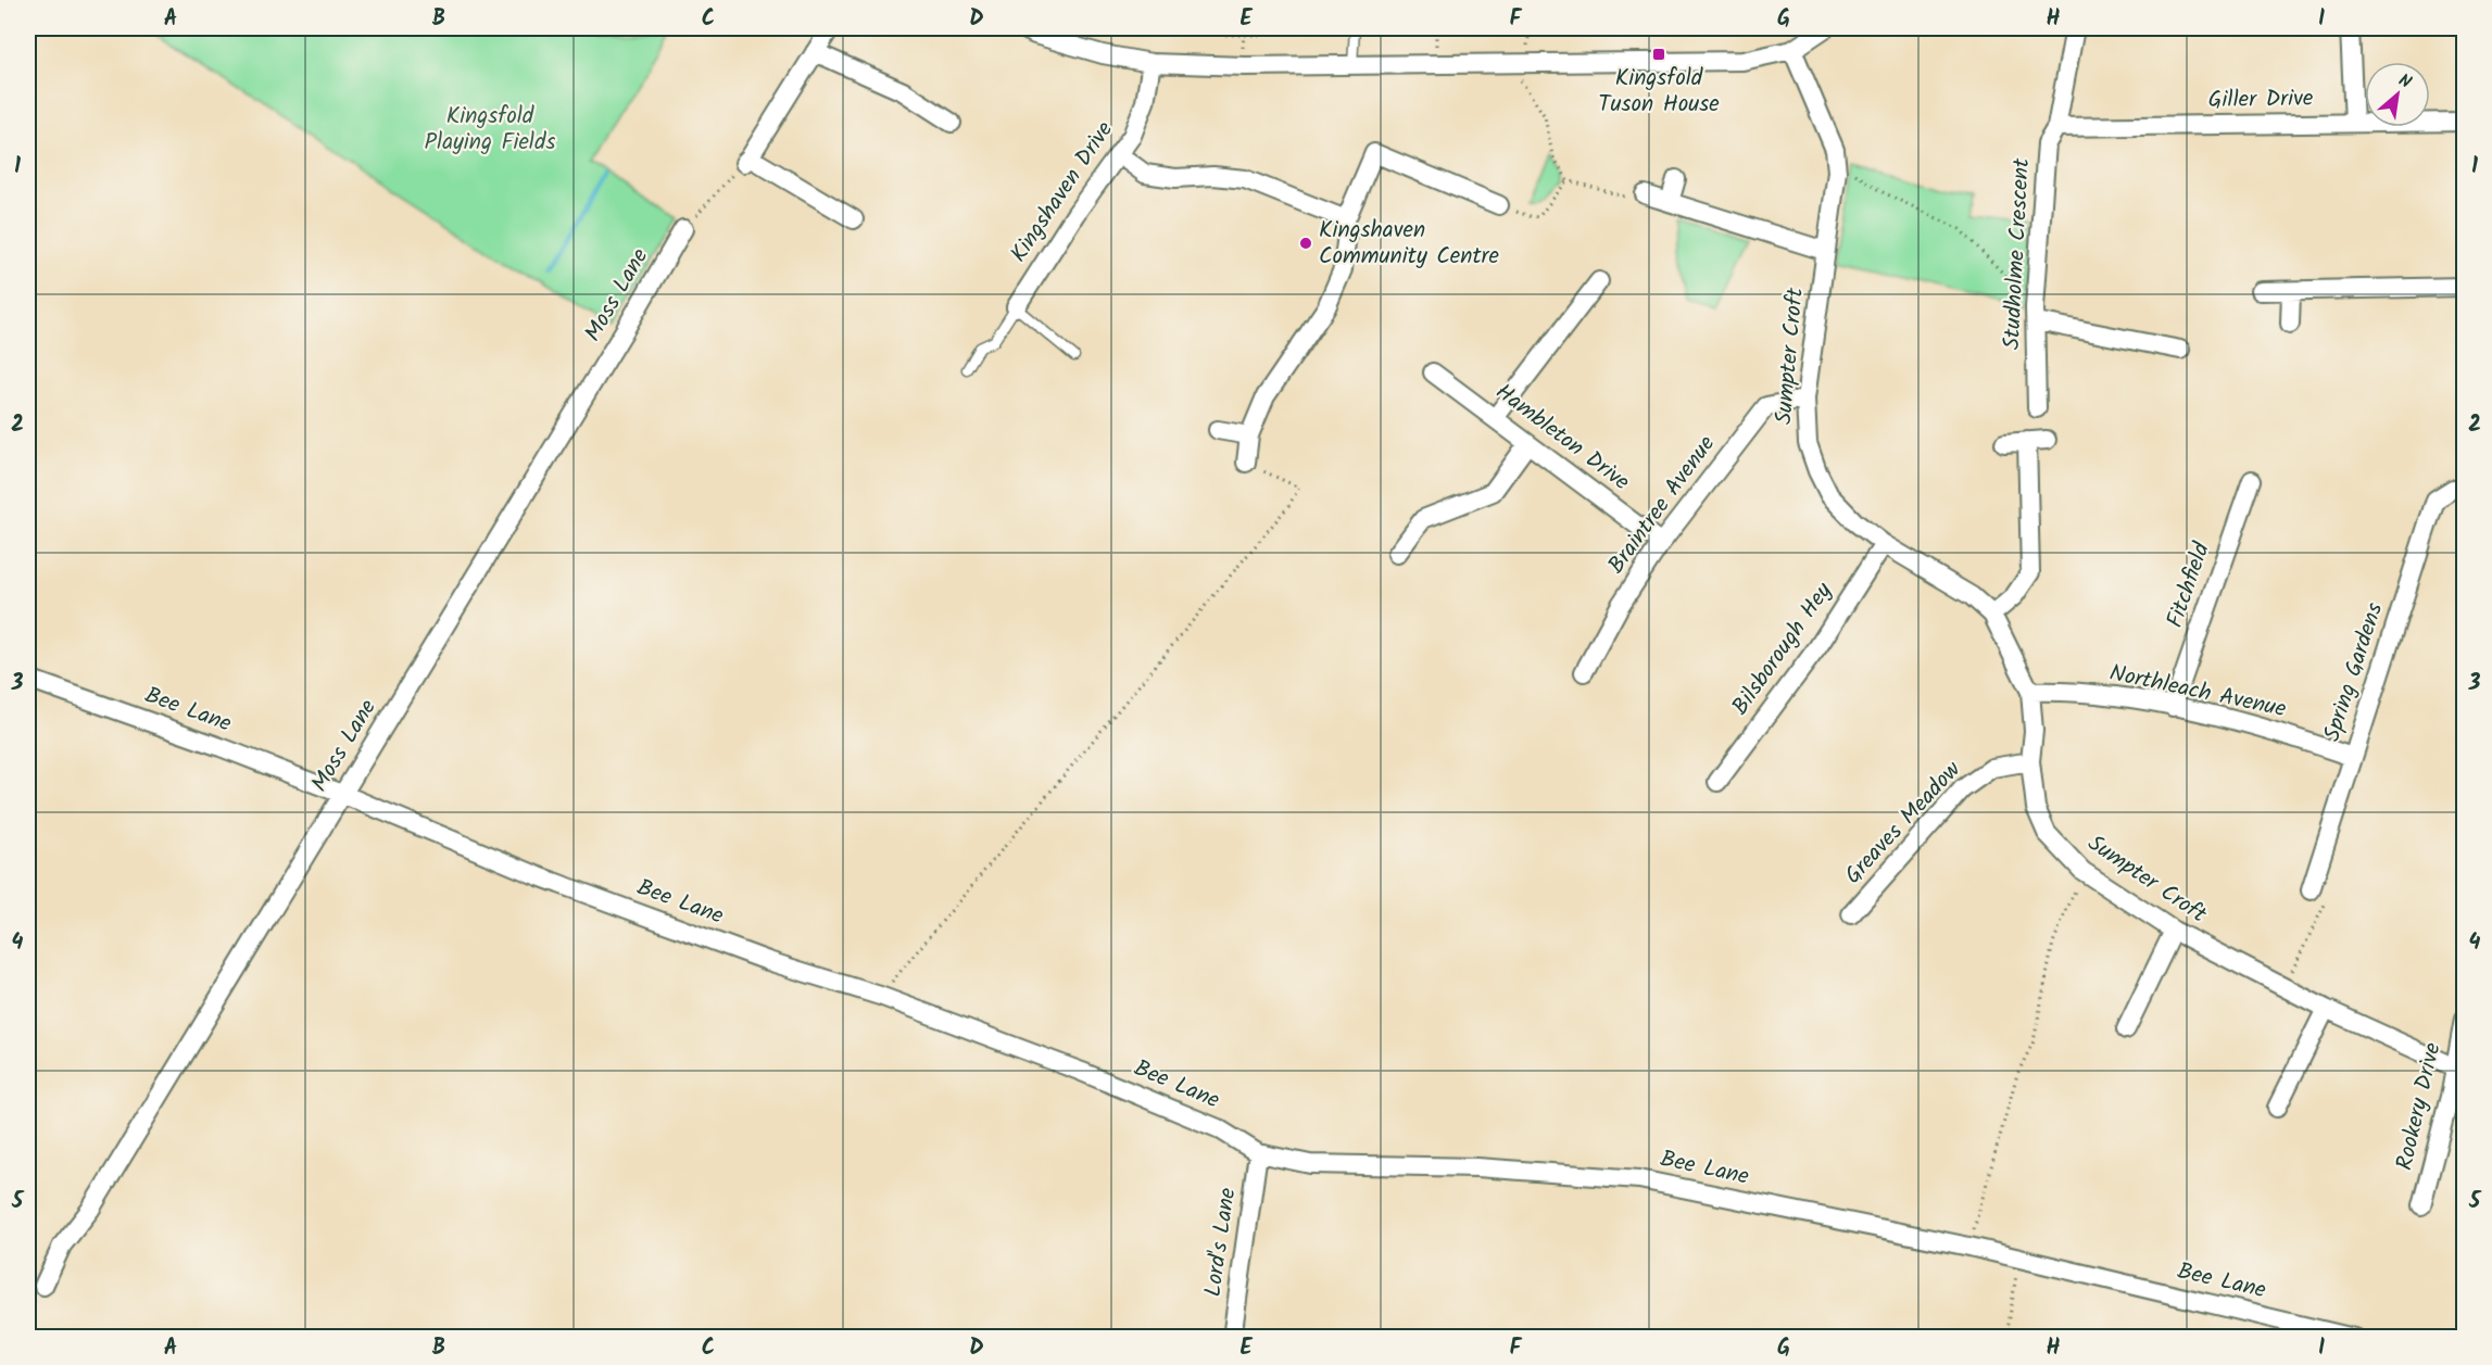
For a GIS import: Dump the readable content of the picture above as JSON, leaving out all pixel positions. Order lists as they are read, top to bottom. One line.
{"streets":{"street":["Giller Drive","Kingshaven Drive","Studholme Crescent","Moss Lane","Sumpter Croft","Hambleton Drive","Braintree Avenue","Fitchfield","Bilsborough Hey","Spring Gardens","Northleach Avenue","Bee Lane","Greaves Meadow","Rookery Drive","Lord's Lane"]},"crossings":[["Giller Drive","Studholme Crescent"],["Moss Lane","Bee Lane"],["Sumpter Croft","Braintree Avenue"],["Sumpter Croft","Bilsborough Hey"],["Sumpter Croft","Northleach Avenue"],["Sumpter Croft","Greaves Meadow"],["Sumpter Croft","Rookery Drive"],["Hambleton Drive","Braintree Avenue"],["Fitchfield","Northleach Avenue"],["Spring Gardens","Northleach Avenue"],["Bee Lane","Lord's Lane"]],"parks":["Kingsfold Playing Fields"],"places":{"transit":["Kingsfold Tuson House"],"other":["Kingshaven Community Centre"]},"north":"top right","grid":{"columns":["A","B","C","D","E","F","G","H","I"],"rows":["1","2","3","4","5"]}}
